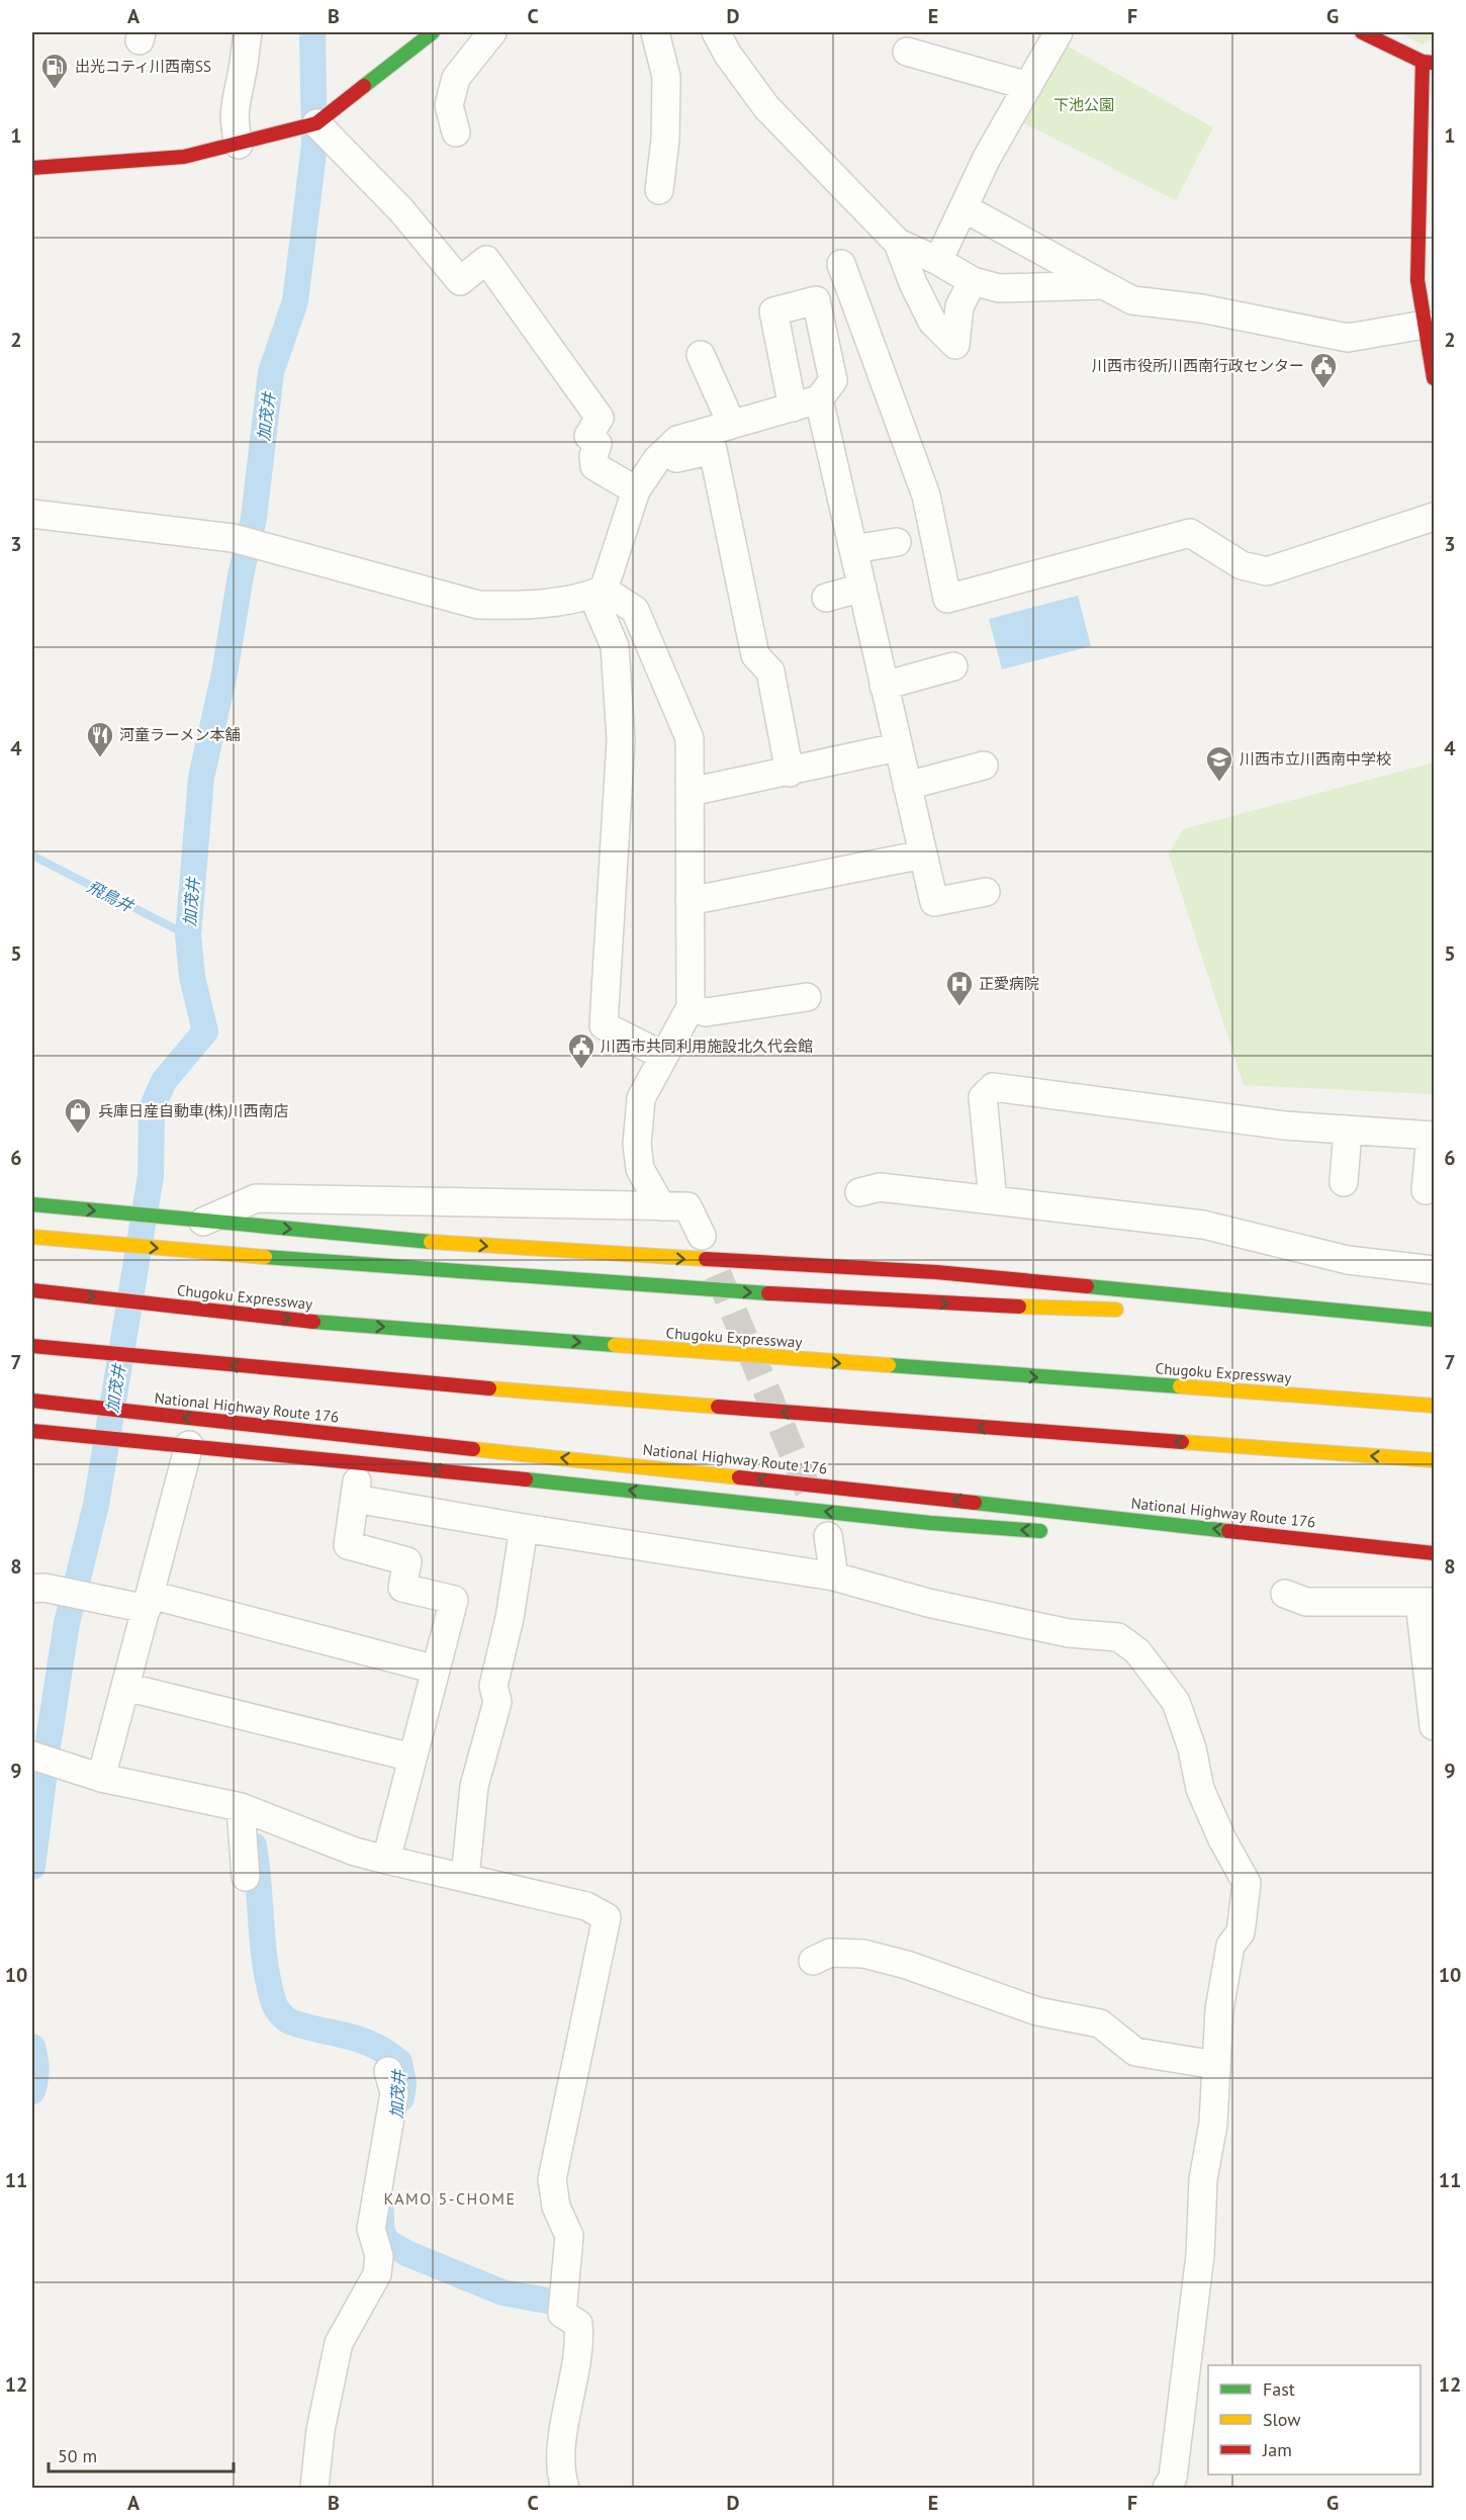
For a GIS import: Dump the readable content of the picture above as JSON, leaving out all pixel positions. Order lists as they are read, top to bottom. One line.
{"streets":{"main road":["Chugoku Expressway","National Highway Route 176"]},"districts":["KAMO 5-CHOME"],"water":["加茂井","飛鳥井"],"parks":["下池公園"],"places":{"fuel station":["出光コティ川西南SS"],"public building":["川西市役所川西南行政センター","川西市共同利用施設北久代会館"],"restaurant":["河童ラーメン本舗"],"school or university":["川西市立川西南中学校"],"hospital":["正愛病院"],"shop":["兵庫日産自動車(株)川西南店"]},"legend":["Fast","Slow","Jam"],"scale_bar":"50 m","grid":{"columns":["A","B","C","D","E","F","G"],"rows":["1","2","3","4","5","6","7","8","9","10","11","12"]}}
